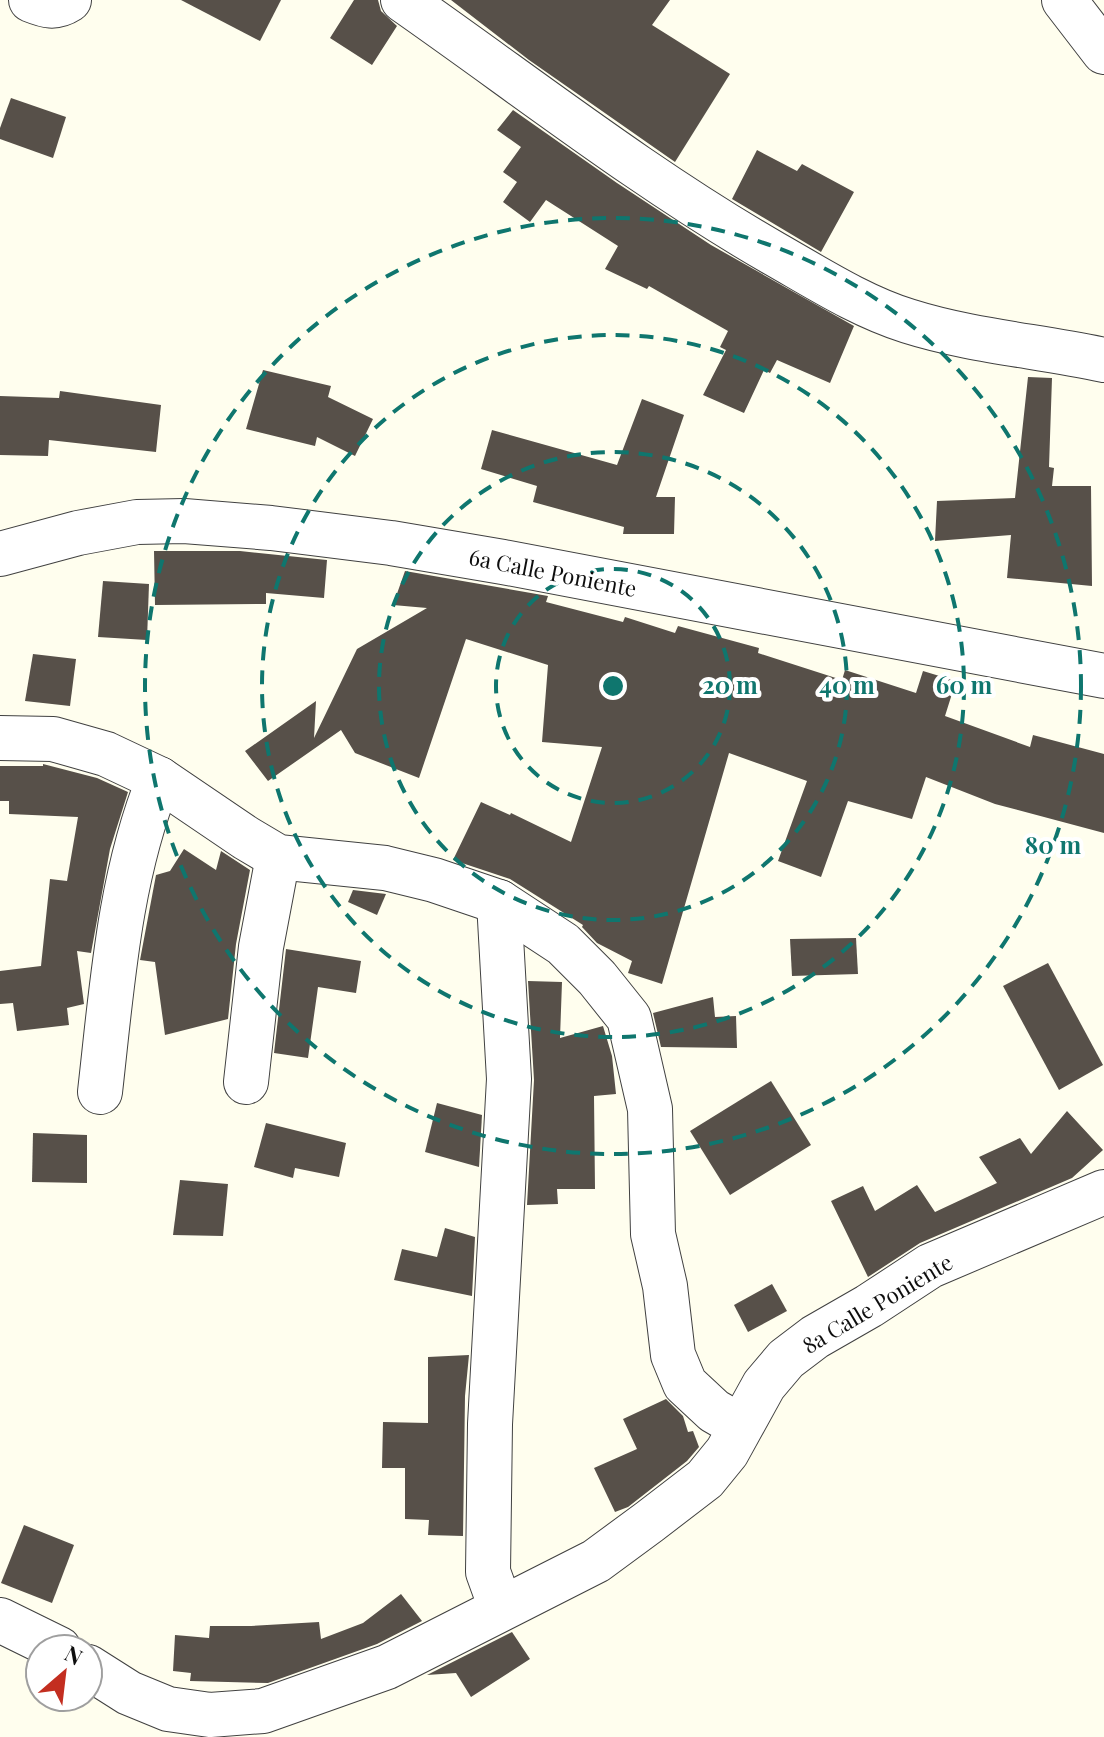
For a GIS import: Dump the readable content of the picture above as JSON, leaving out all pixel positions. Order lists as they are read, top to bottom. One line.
{"streets":{"street":["6a Calle Poniente","8a Calle Poniente"]},"north":"top right","rings":["20 m","40 m","60 m","80 m"]}
